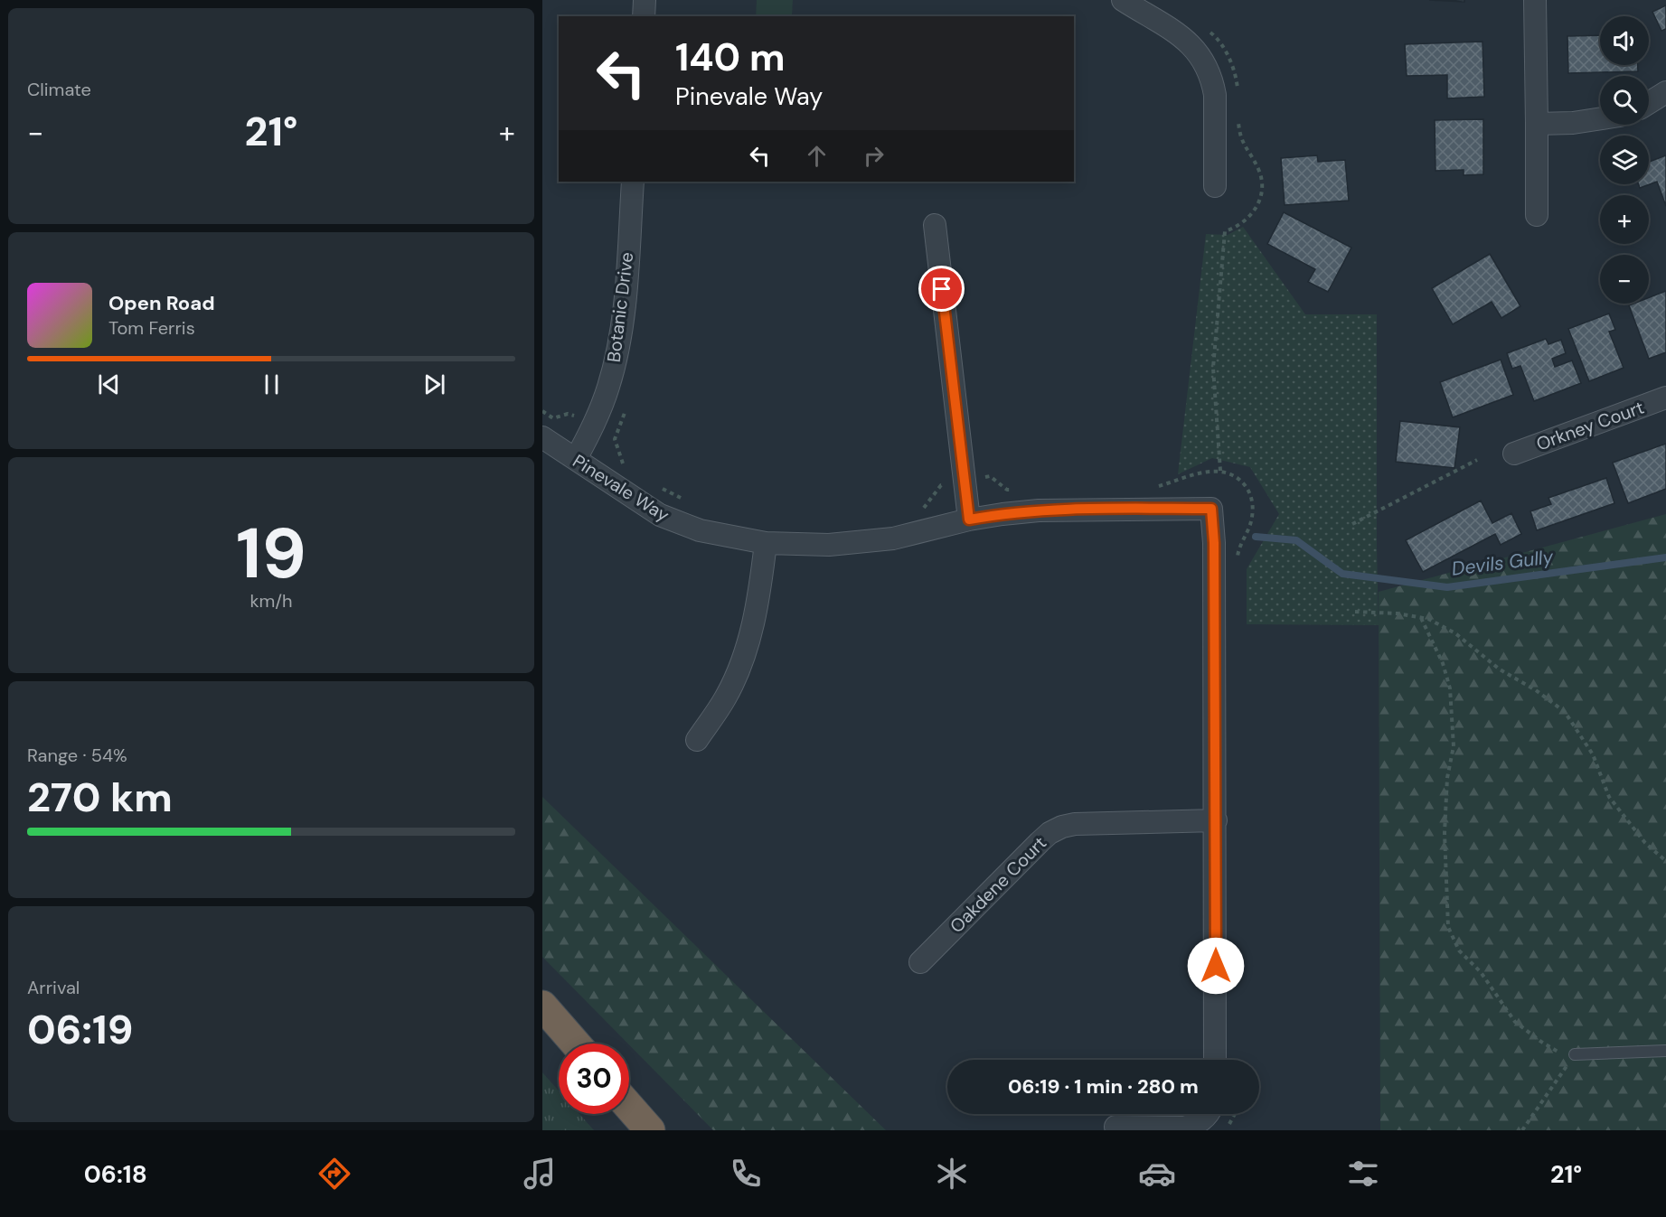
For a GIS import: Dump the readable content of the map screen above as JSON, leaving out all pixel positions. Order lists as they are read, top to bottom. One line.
{"streets":{"street":["Botanic Drive","Orkney Court","Pinevale Way","Oakdene Court"]},"crossings":[["Botanic Drive","Pinevale Way"],["Pinevale Way","Oakdene Court"]],"water":["Devils Gully"],"page":{"tile":["Climate",["19","km/h"],["Range · 54%","270 km"],["Arrival","06:19"]],"map_buttons":["+","−"],"turn":["140 m","Pinevale Way"],"heat":["−","21°","+"],"song":["Open Road","Tom Ferris"],"limit":"30","trip":"06:19 · 1 min · 280 m","tabs":["06:18","21°"]}}
